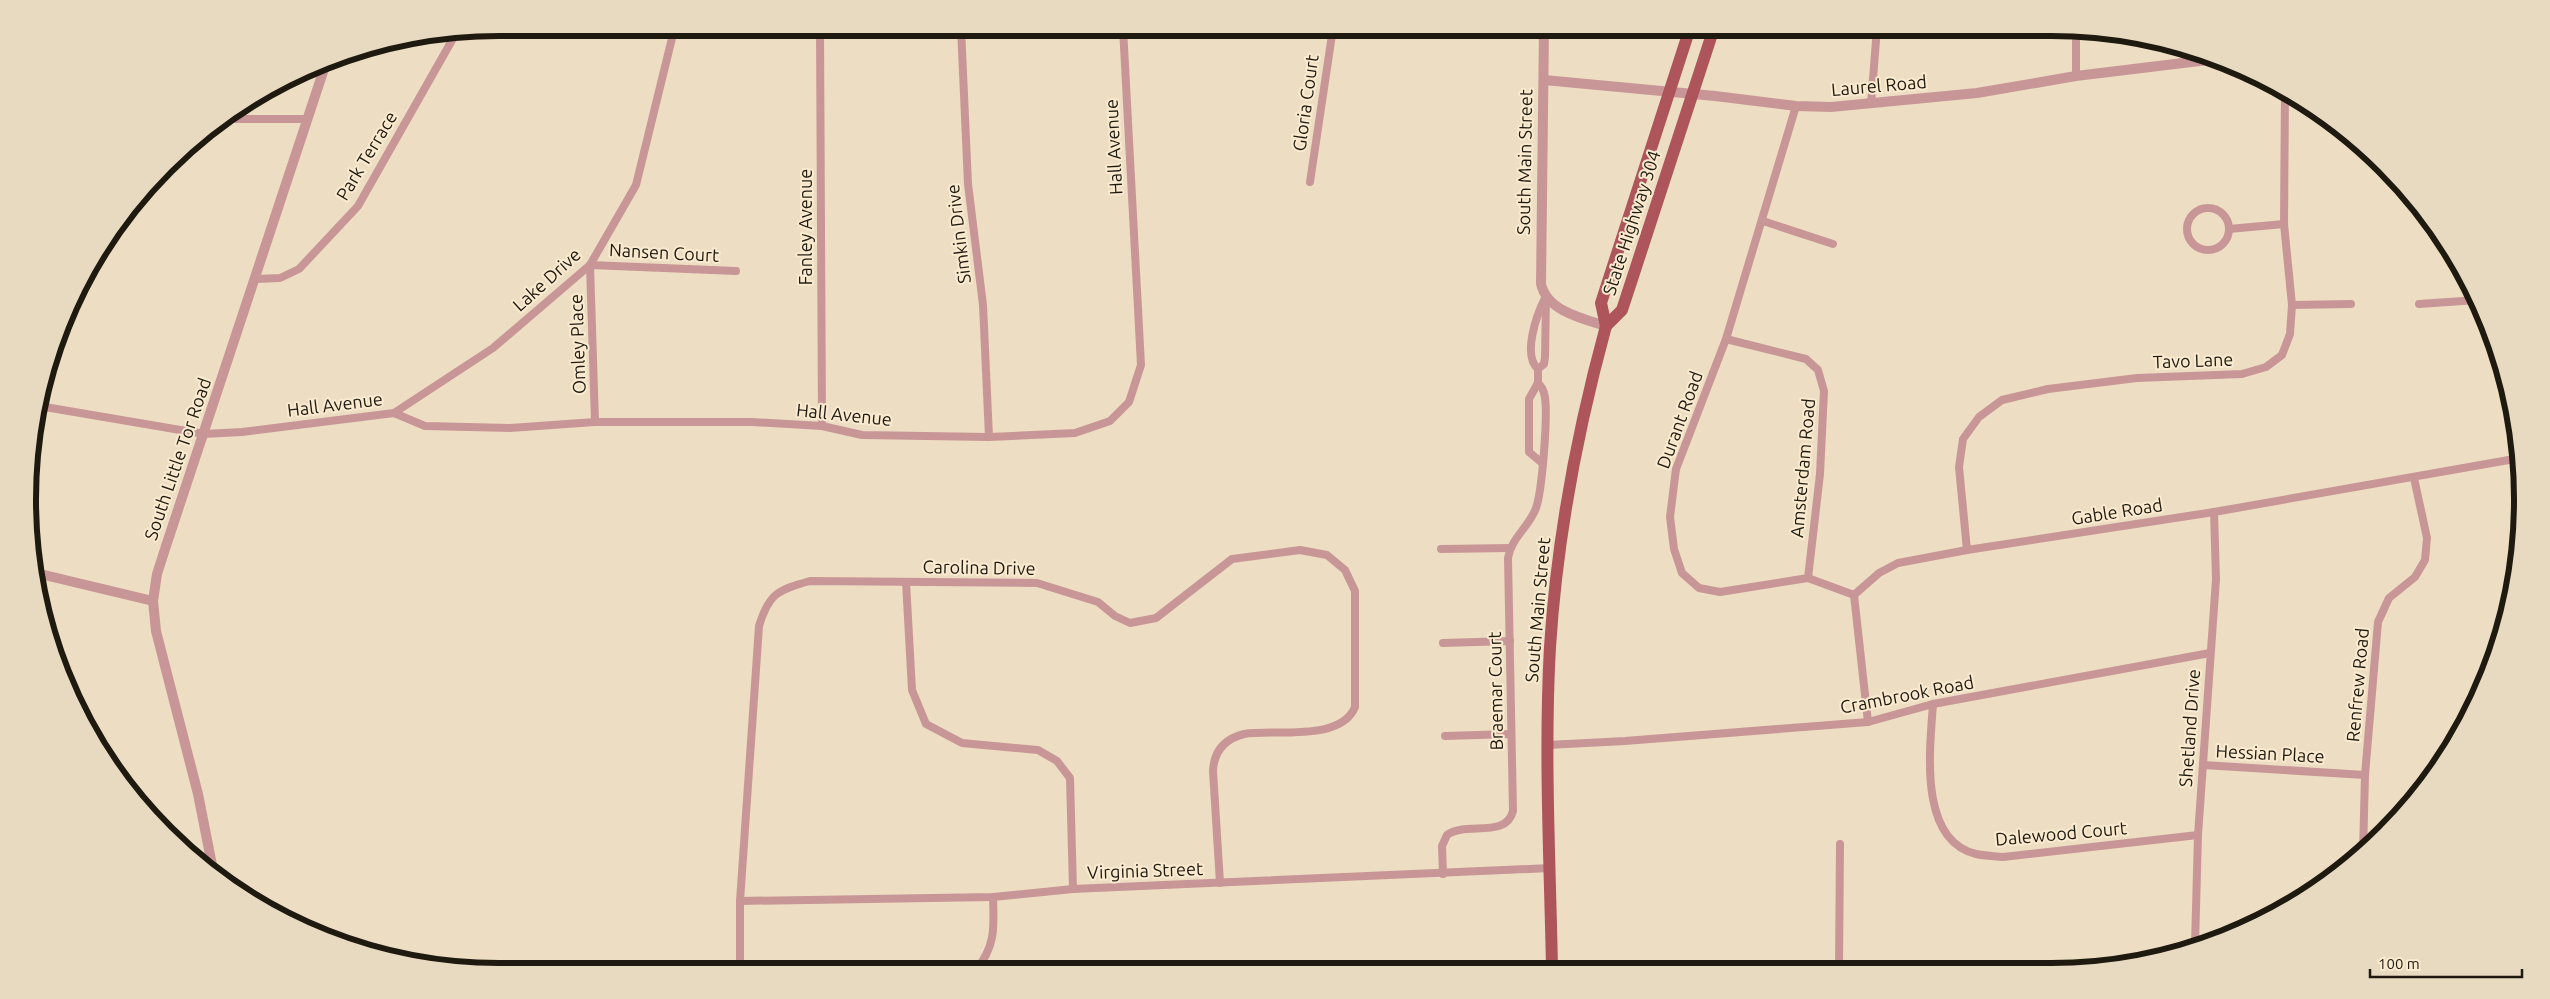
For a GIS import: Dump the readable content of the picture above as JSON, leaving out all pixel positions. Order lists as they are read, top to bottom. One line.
{"streets":{"main road":["South Main Street","State Highway 304"],"street":["Laurel Road","Gloria Court","Hall Avenue","Park Terrace","Fanley Avenue","Simkin Drive","Nansen Court","Lake Drive","Omley Place","Tavo Lane","Durant Road","South Little Tor Road","Amsterdam Road","Gable Road","Carolina Drive","Renfrew Road","Braemar Court","Crambrook Road","Shetland Drive","Hessian Place","Dalewood Court","Virginia Street"]},"crossings":[["Laurel Road","South Main Street"],["Laurel Road","State Highway 304"],["Laurel Road","Durant Road"],["Hall Avenue","Fanley Avenue"],["Hall Avenue","Simkin Drive"],["Hall Avenue","Lake Drive"],["Hall Avenue","Omley Place"],["Hall Avenue","South Little Tor Road"],["Park Terrace","South Little Tor Road"],["South Main Street","State Highway 304"],["South Main Street","Braemar Court"],["South Main Street","Crambrook Road"],["South Main Street","Virginia Street"],["Nansen Court","Lake Drive"],["Nansen Court","Omley Place"],["Lake Drive","Omley Place"],["Tavo Lane","Gable Road"],["Durant Road","Amsterdam Road"],["Durant Road","Gable Road"],["Gable Road","Renfrew Road"],["Gable Road","Shetland Drive"],["Carolina Drive","Virginia Street"],["Renfrew Road","Hessian Place"],["Braemar Court","Virginia Street"],["Crambrook Road","Shetland Drive"],["Crambrook Road","Dalewood Court"],["Shetland Drive","Hessian Place"],["Shetland Drive","Dalewood Court"]],"scale_bar":"100 m"}
